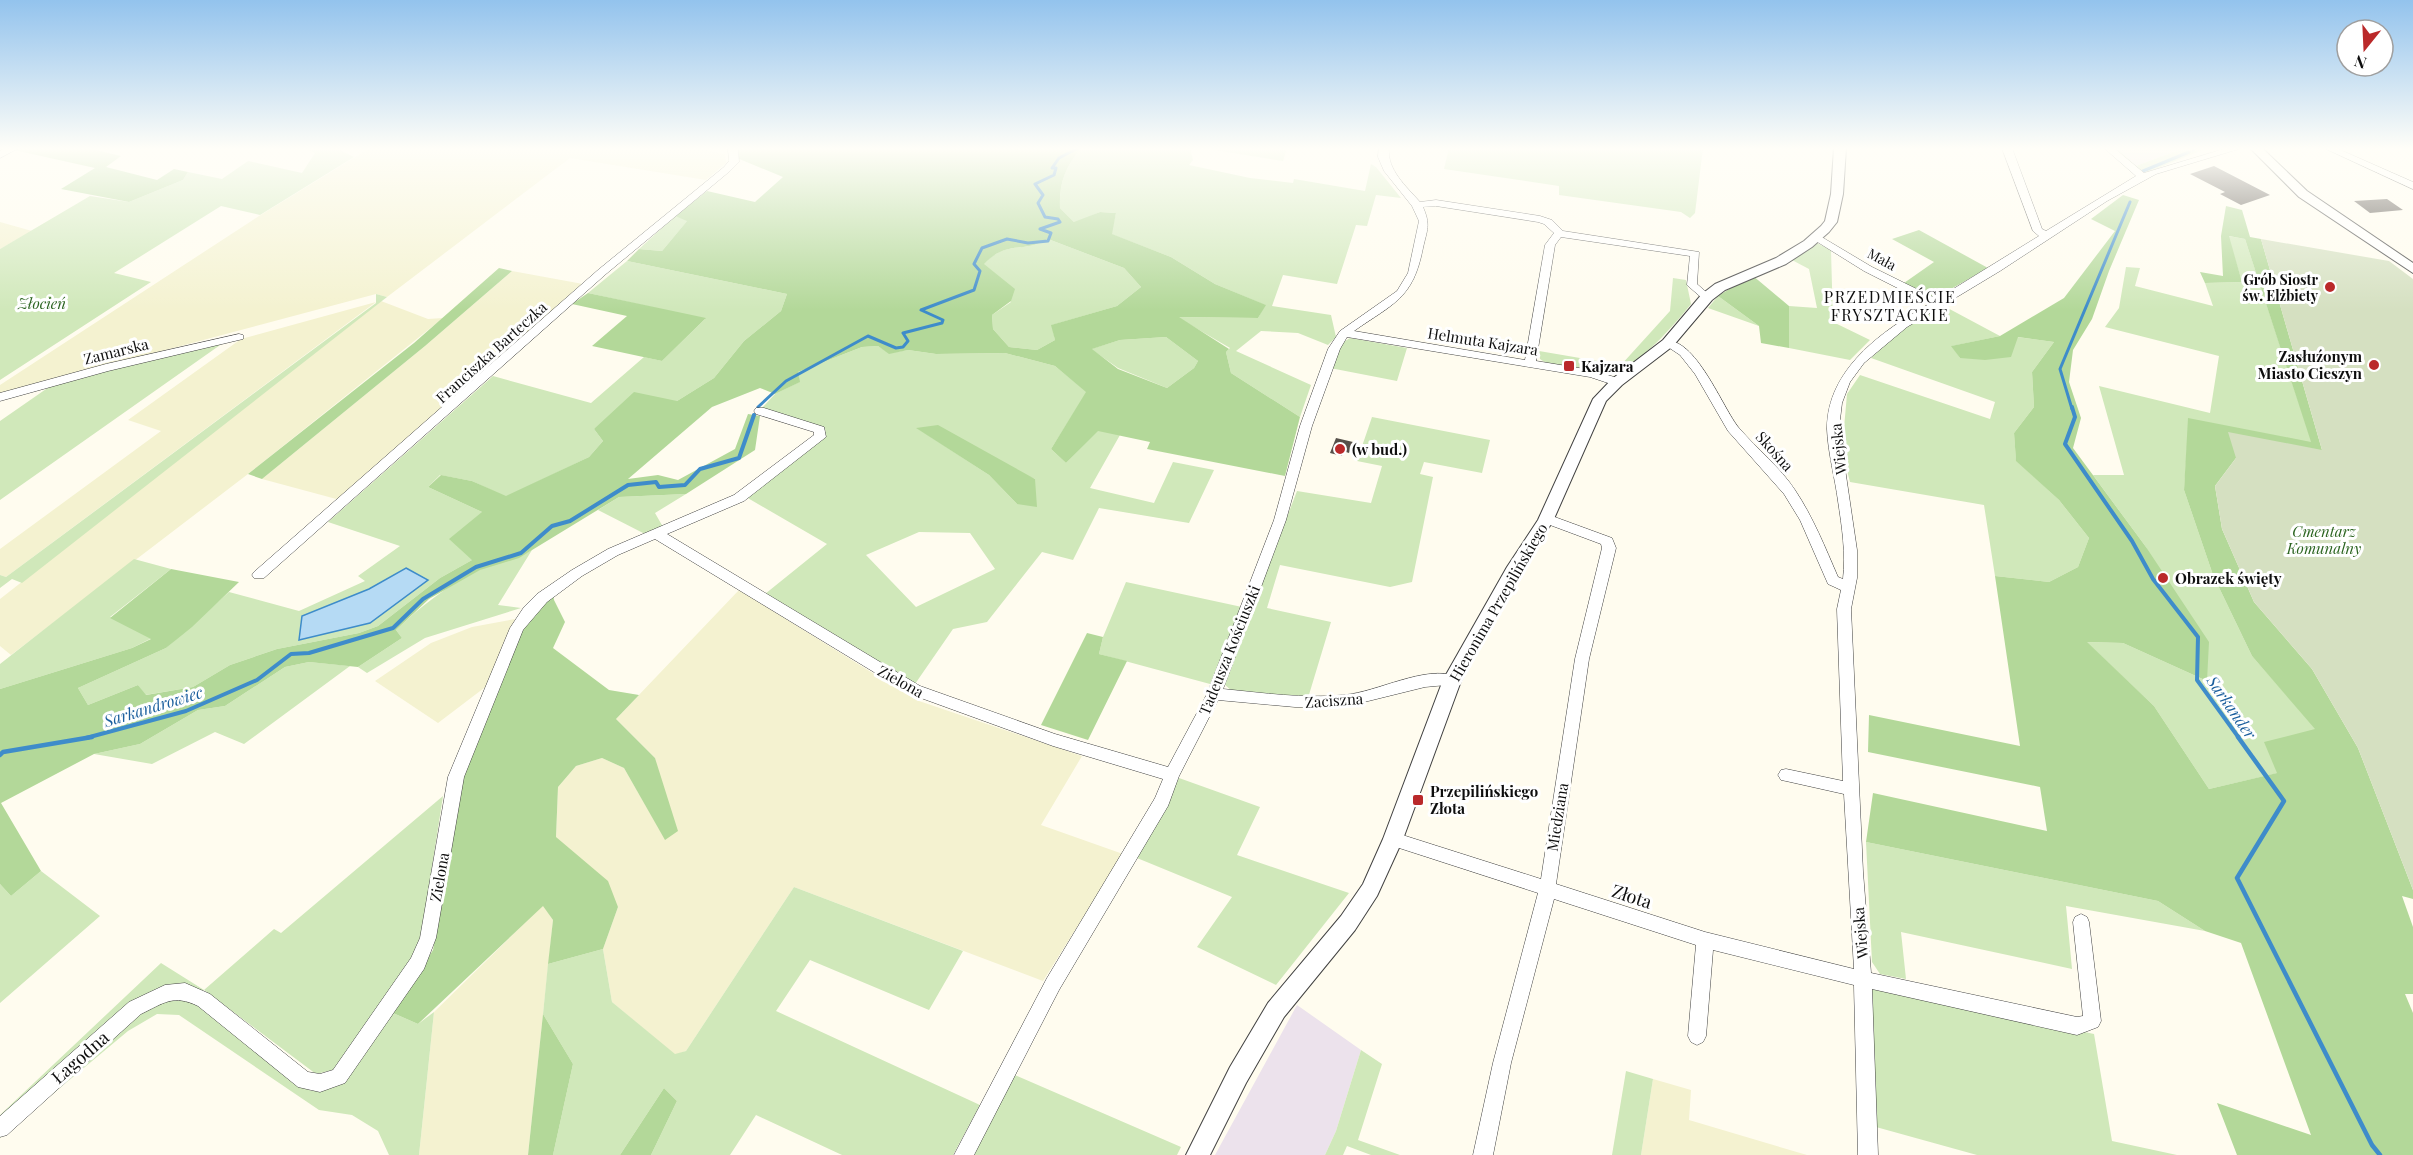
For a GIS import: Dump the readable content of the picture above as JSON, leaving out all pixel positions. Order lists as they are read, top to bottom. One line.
{"streets":{"street":["Mała","Helmuta Kajzara","Zamarska","Franciszka Barteczka","Wiejska","Skośna","Hieronima Przepilińskiego","Tadeusza Kościuszki","Zielona","Zaciszna","Miedziana","Złota","Łagodna"]},"crossings":[["Mała","Wiejska"],["Mała","Hieronima Przepilińskiego"],["Helmuta Kajzara","Hieronima Przepilińskiego"],["Helmuta Kajzara","Tadeusza Kościuszki"],["Wiejska","Skośna"],["Wiejska","Złota"],["Skośna","Hieronima Przepilińskiego"],["Hieronima Przepilińskiego","Zaciszna"],["Hieronima Przepilińskiego","Miedziana"],["Hieronima Przepilińskiego","Złota"],["Tadeusza Kościuszki","Zielona"],["Tadeusza Kościuszki","Zaciszna"],["Zielona","Łagodna"],["Miedziana","Złota"]],"districts":["PRZEDMIEŚCIE FRYSZTACKIE"],"water":["Sarkandrowiec","Sarkander"],"parks":["Złocień","Cmentarz Komunalny"],"places":{"other":["Grób Siostr św. Elżbiety","Zasłuźonym Miasto Cieszyn","(w bud.)","Obrazek święty"],"transit":["Kajzara","Przepilińskiego Złota"]},"north":"bottom"}
